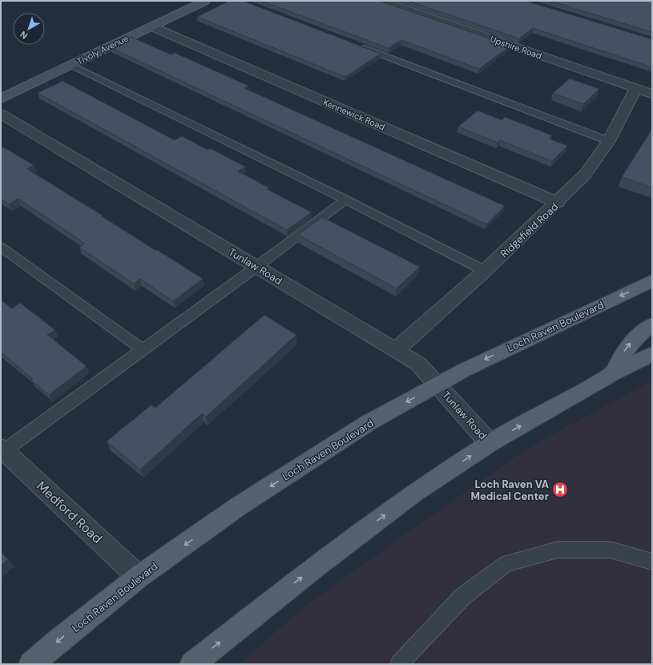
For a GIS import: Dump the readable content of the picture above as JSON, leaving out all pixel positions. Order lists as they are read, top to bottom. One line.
{"streets":{"main road":["Loch Raven Boulevard"],"street":["Upshire Road","Tivoly Avenue","Kennewick Road","Ridgefield Road","Tunlaw Road","Medford Road"]},"crossings":[["Upshire Road","Ridgefield Road"],["Tivoly Avenue","Kennewick Road"],["Kennewick Road","Ridgefield Road"],["Ridgefield Road","Tunlaw Road"],["Tunlaw Road","Loch Raven Boulevard"],["Loch Raven Boulevard","Medford Road"]],"places":{"hospital":["Loch Raven VA Medical Center"]},"north":"bottom left"}
